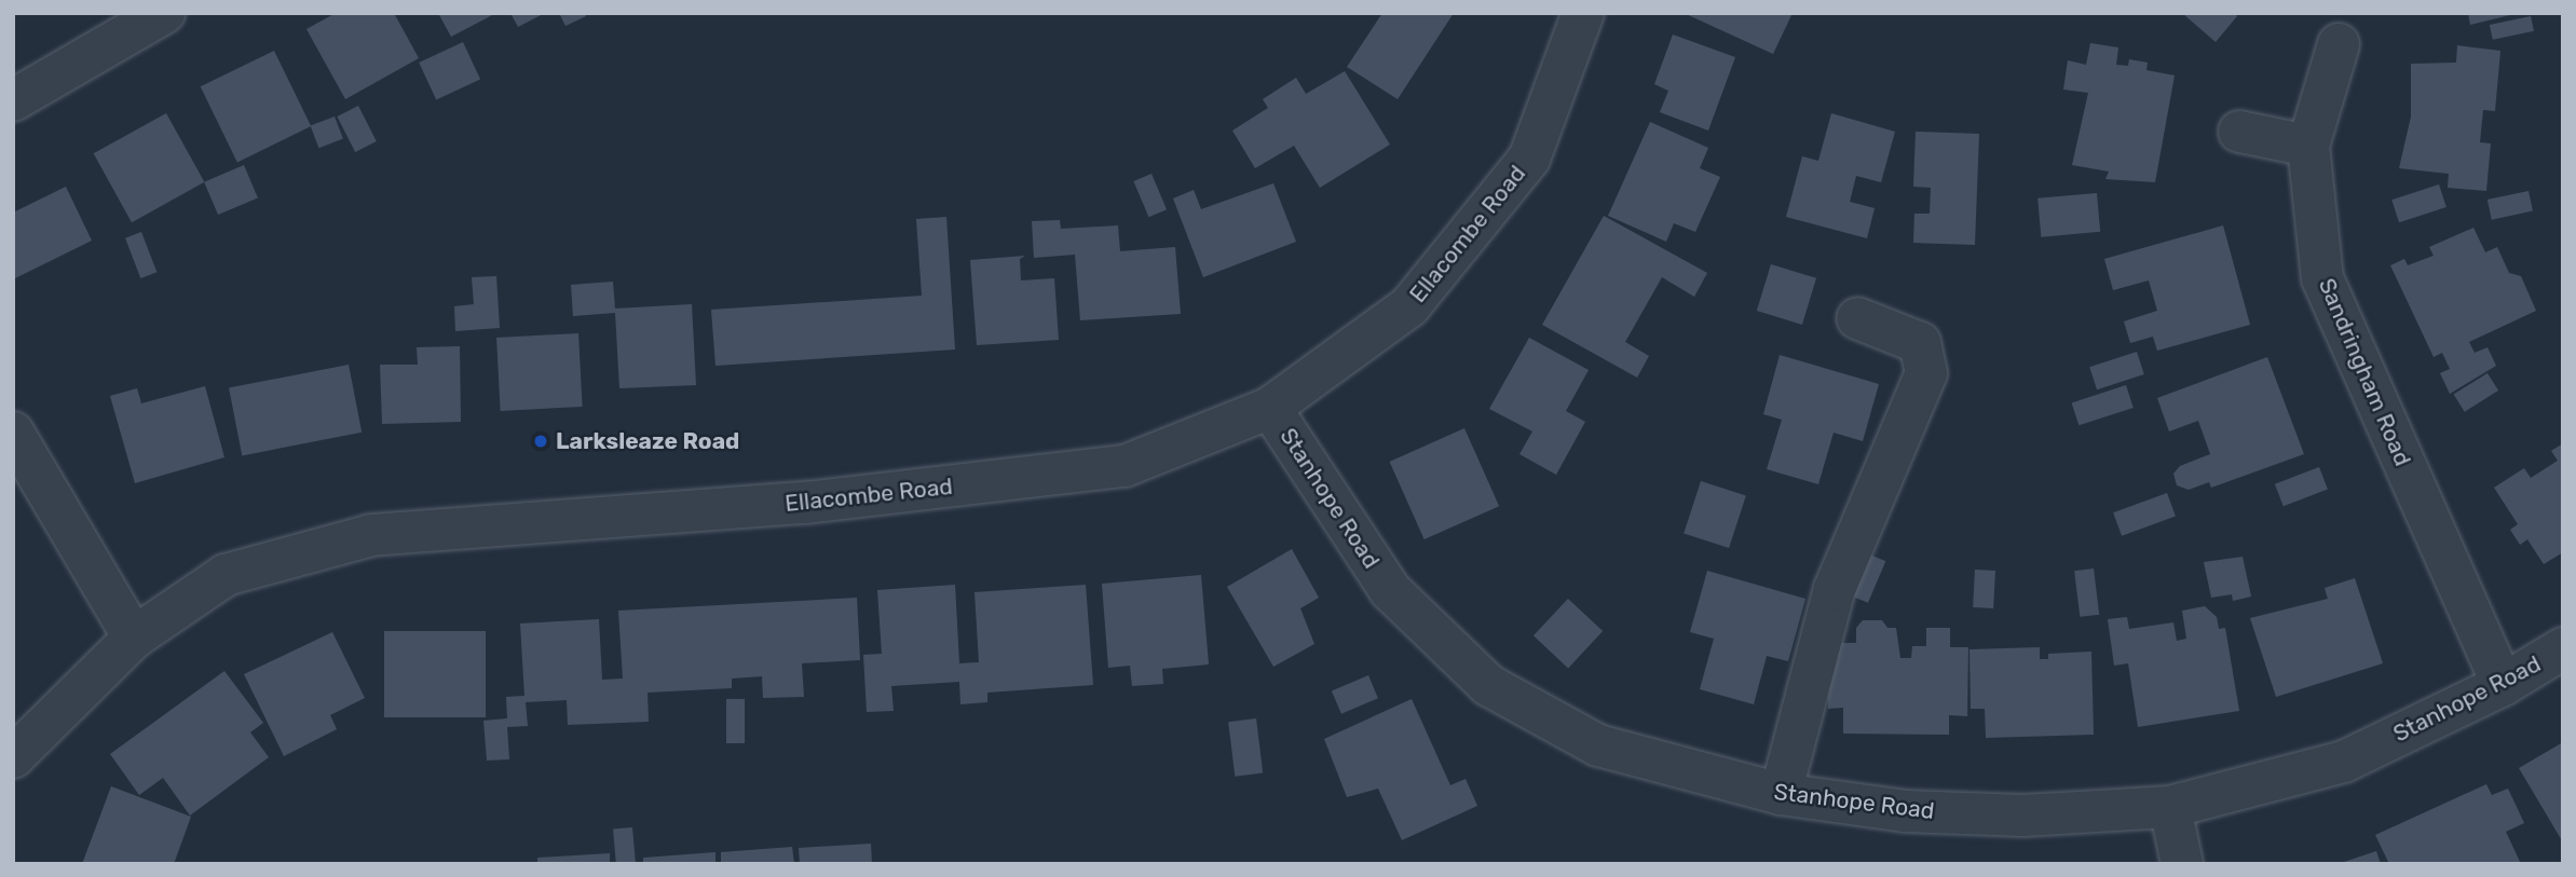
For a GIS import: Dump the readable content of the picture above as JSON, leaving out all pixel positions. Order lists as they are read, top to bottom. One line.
{"streets":{"street":["Ellacombe Road","Sandringham Road","Stanhope Road"]},"crossings":[["Ellacombe Road","Stanhope Road"],["Sandringham Road","Stanhope Road"]],"places":["Larksleaze Road"]}
